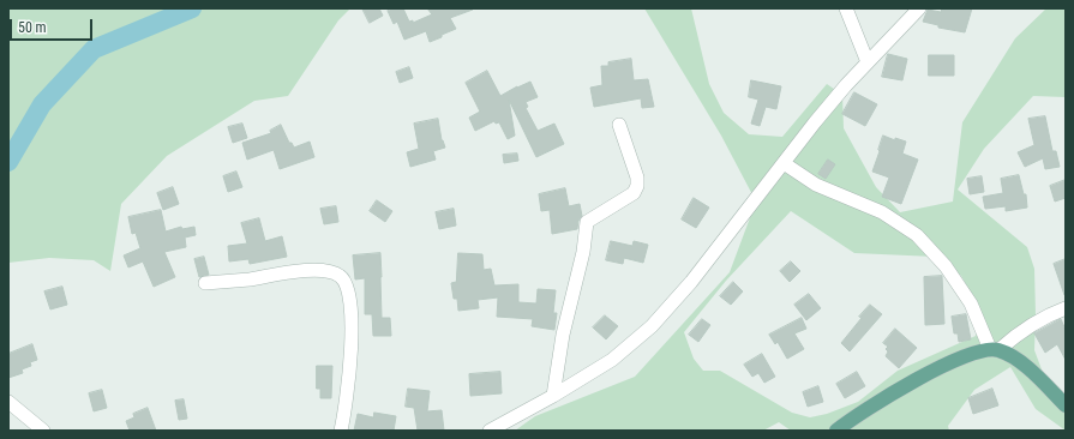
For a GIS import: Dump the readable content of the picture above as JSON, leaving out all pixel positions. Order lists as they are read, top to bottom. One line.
{"scale_bar":"50 m"}
